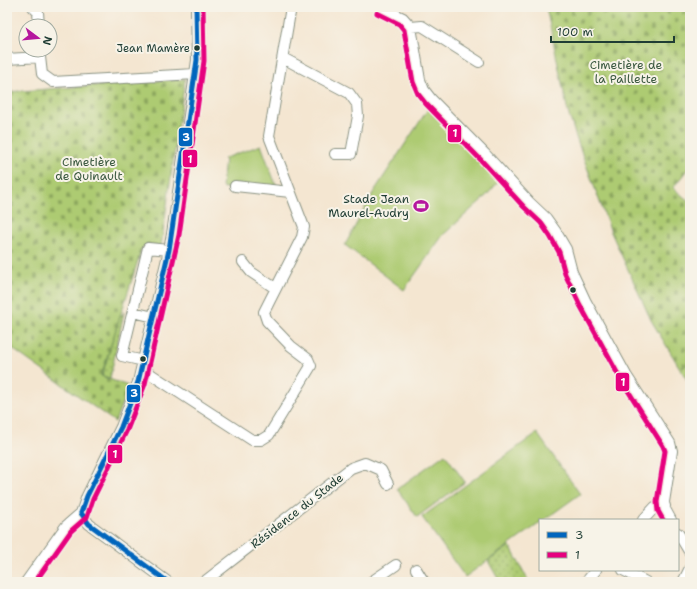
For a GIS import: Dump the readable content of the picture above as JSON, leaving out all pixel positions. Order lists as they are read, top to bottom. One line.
{"streets":{"street":["Résidence du Stade"]},"parks":["Cimetière de la Paillette","Cimetière de Quinault"],"places":{"other":["Jean Mamère"],"sports":["Stade Jean Maurel-Audry"]},"lines":["transit line 3","transit line 1"],"legend":["3","1"],"scale_bar":"100 m","north":"right"}
